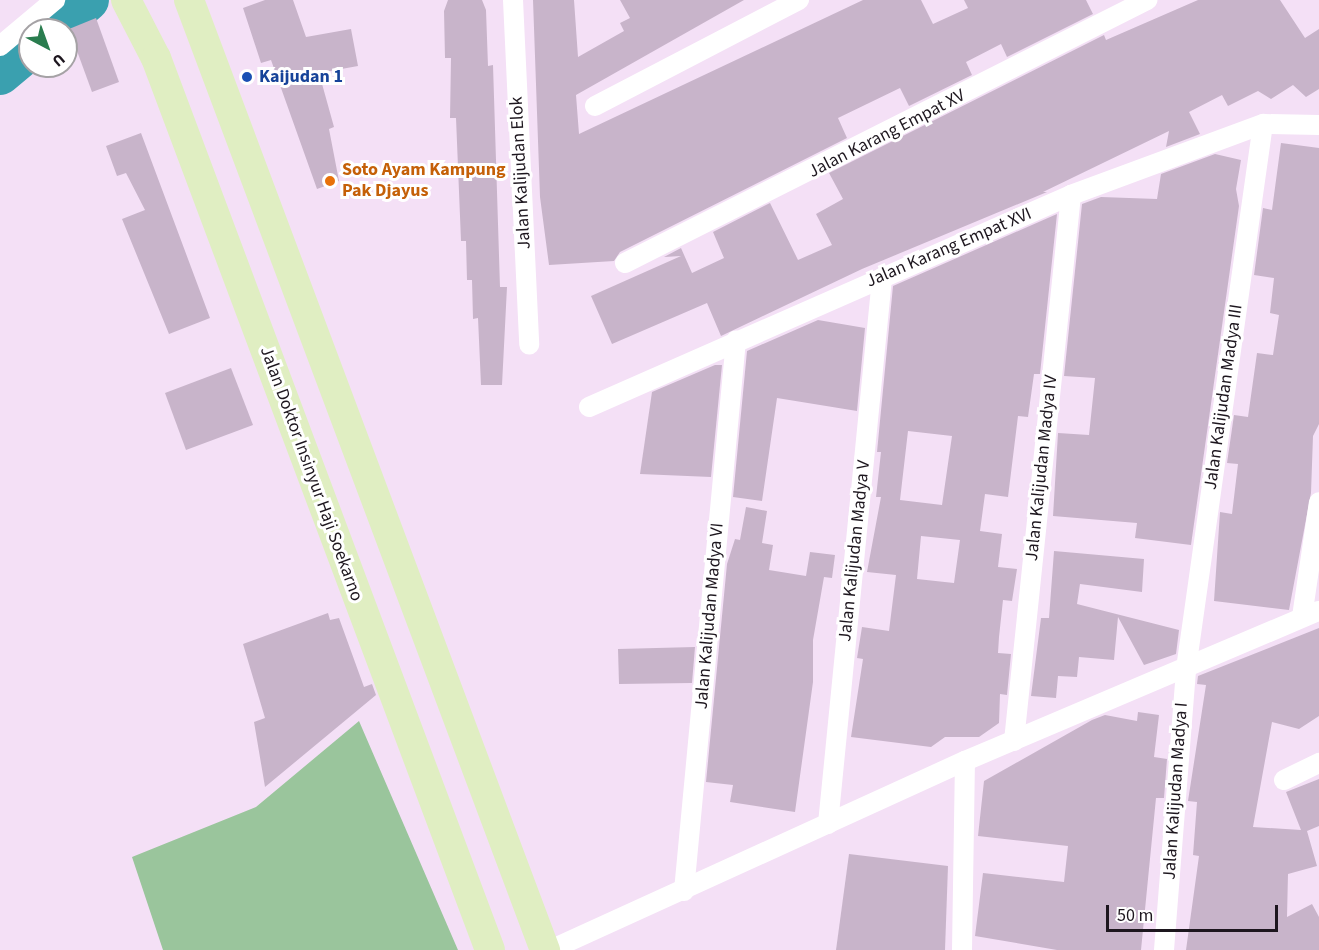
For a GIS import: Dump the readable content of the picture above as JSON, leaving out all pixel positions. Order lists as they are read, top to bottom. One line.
{"streets":{"main road":["Jalan Doktor Insinyur Haji Soekarno"],"street":["Jalan Karang Empat XV","Jalan Kalijudan Elok","Jalan Karang Empat XVI","Jalan Kalijudan Madya III","Jalan Kalijudan Madya IV","Jalan Kalijudan Madya V","Jalan Kalijudan Madya VI","Jalan Kalijudan Madya I"]},"crossings":[["Jalan Karang Empat XVI","Jalan Kalijudan Madya III"],["Jalan Karang Empat XVI","Jalan Kalijudan Madya IV"],["Jalan Karang Empat XVI","Jalan Kalijudan Madya V"],["Jalan Karang Empat XVI","Jalan Kalijudan Madya VI"],["Jalan Kalijudan Madya III","Jalan Kalijudan Madya I"]],"places":["Kaijudan 1","Soto Ayam Kampung Pak Djayus"],"scale_bar":"50 m","north":"bottom right"}
